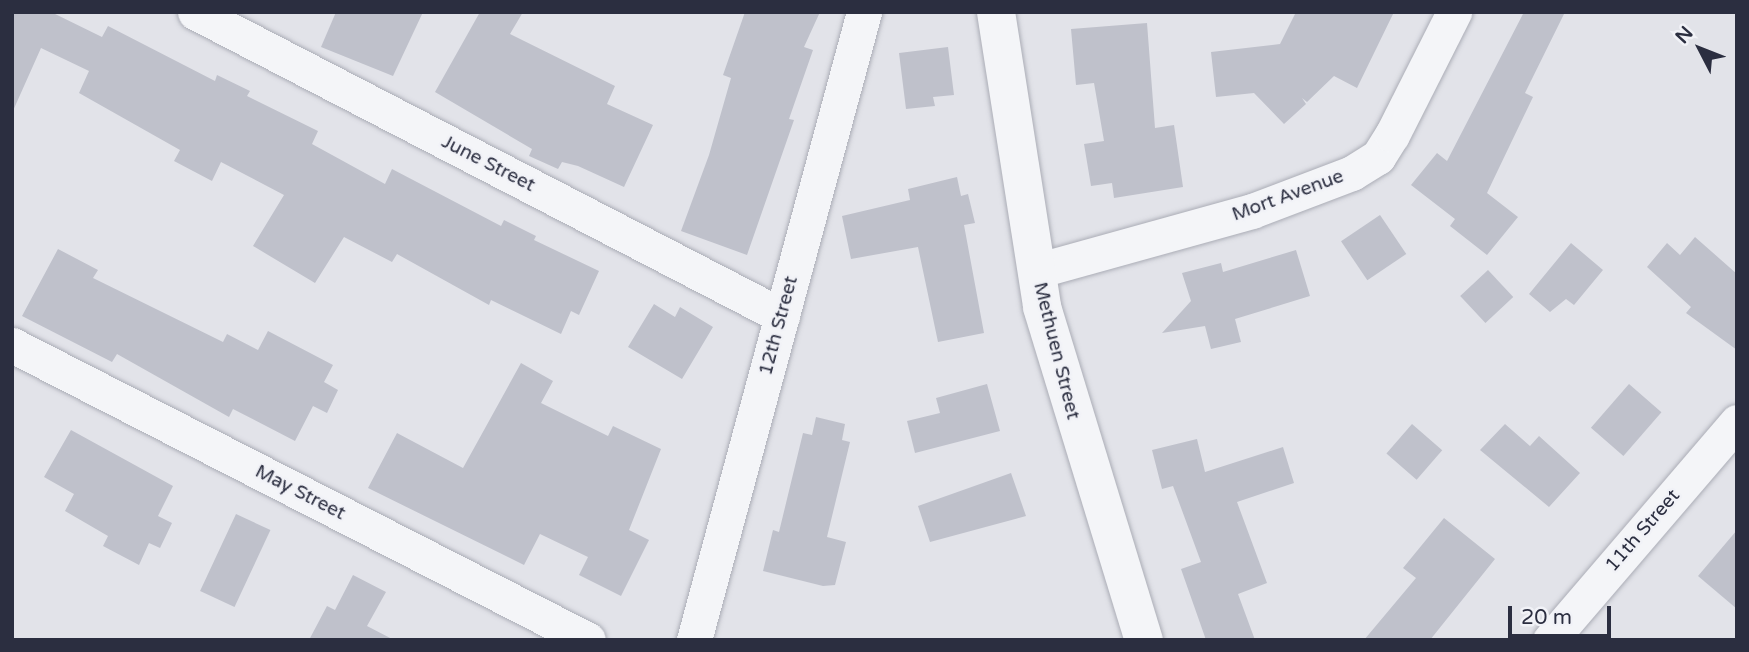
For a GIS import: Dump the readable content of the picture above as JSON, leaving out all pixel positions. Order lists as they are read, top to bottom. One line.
{"streets":{"street":["June Street","Mort Avenue","12th Street","Methuen Street","May Street","11th Street"]},"crossings":[["June Street","12th Street"],["Mort Avenue","Methuen Street"]],"scale_bar":"20 m","north":"top left"}
